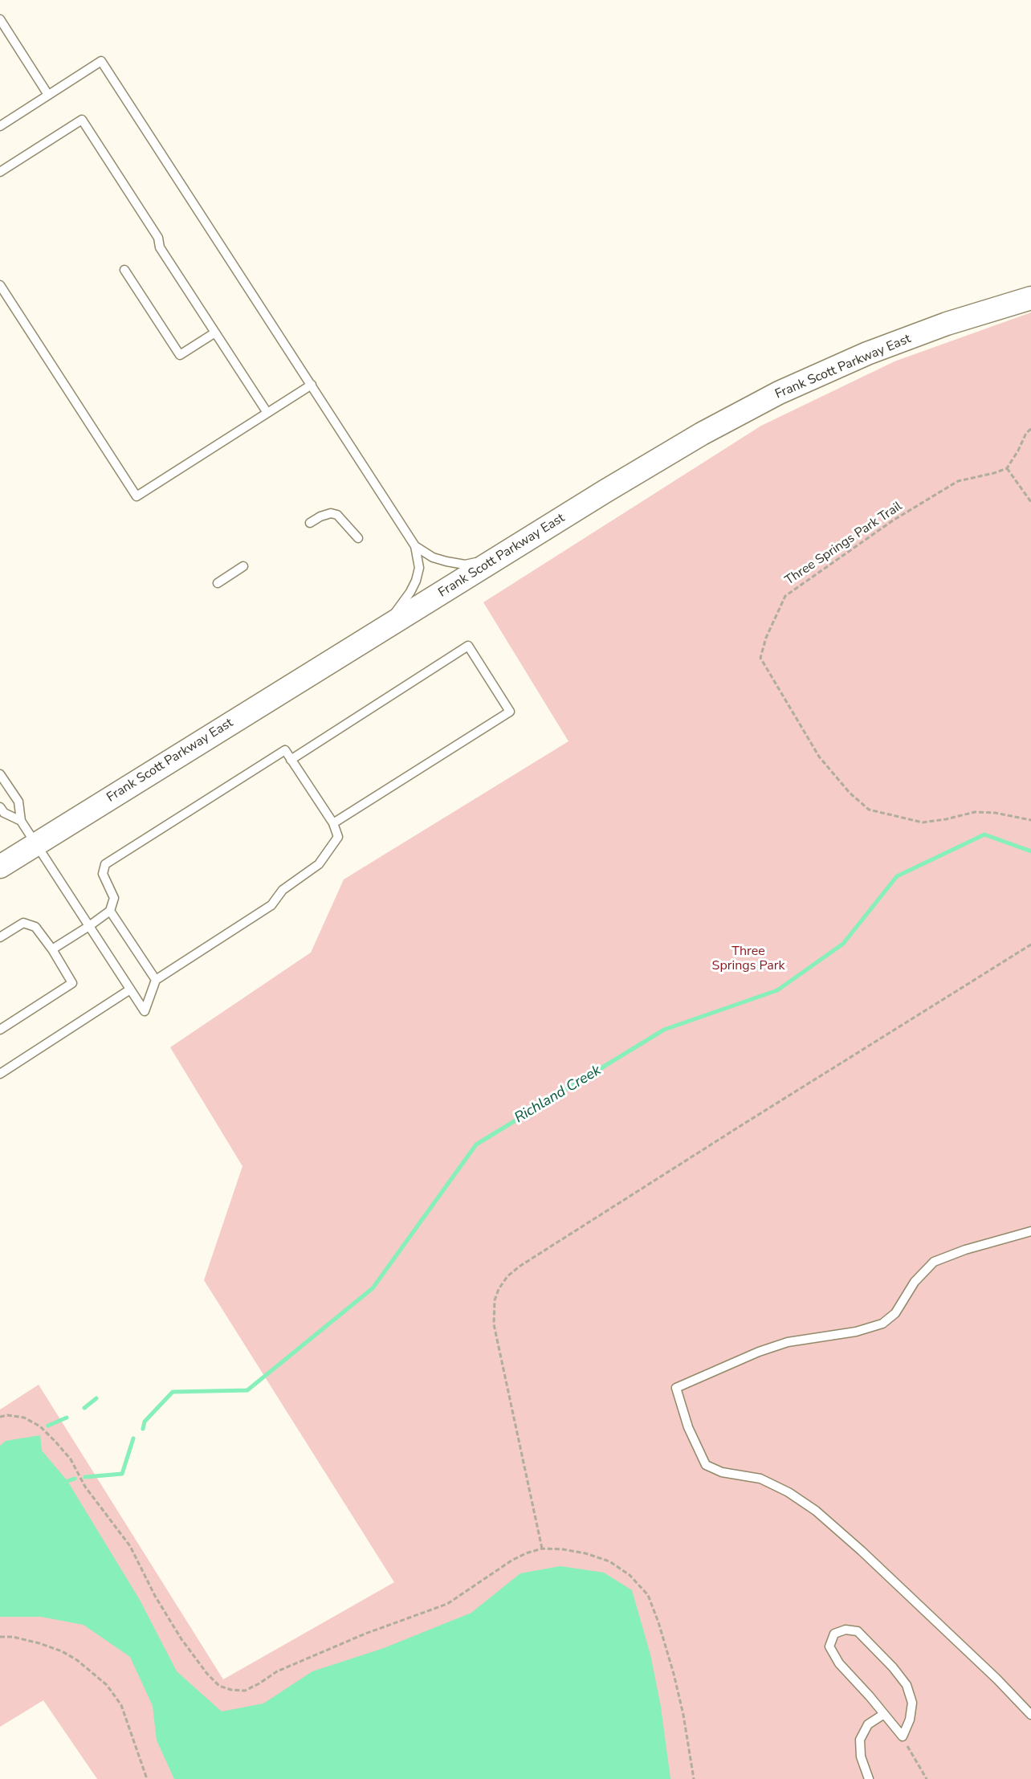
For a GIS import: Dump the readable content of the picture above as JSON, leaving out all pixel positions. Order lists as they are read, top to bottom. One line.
{"streets":{"main road":["Frank Scott Parkway East"],"path":["Three Springs Park Trail"]},"water":["Richland Creek"],"parks":["Three Springs Park"]}
